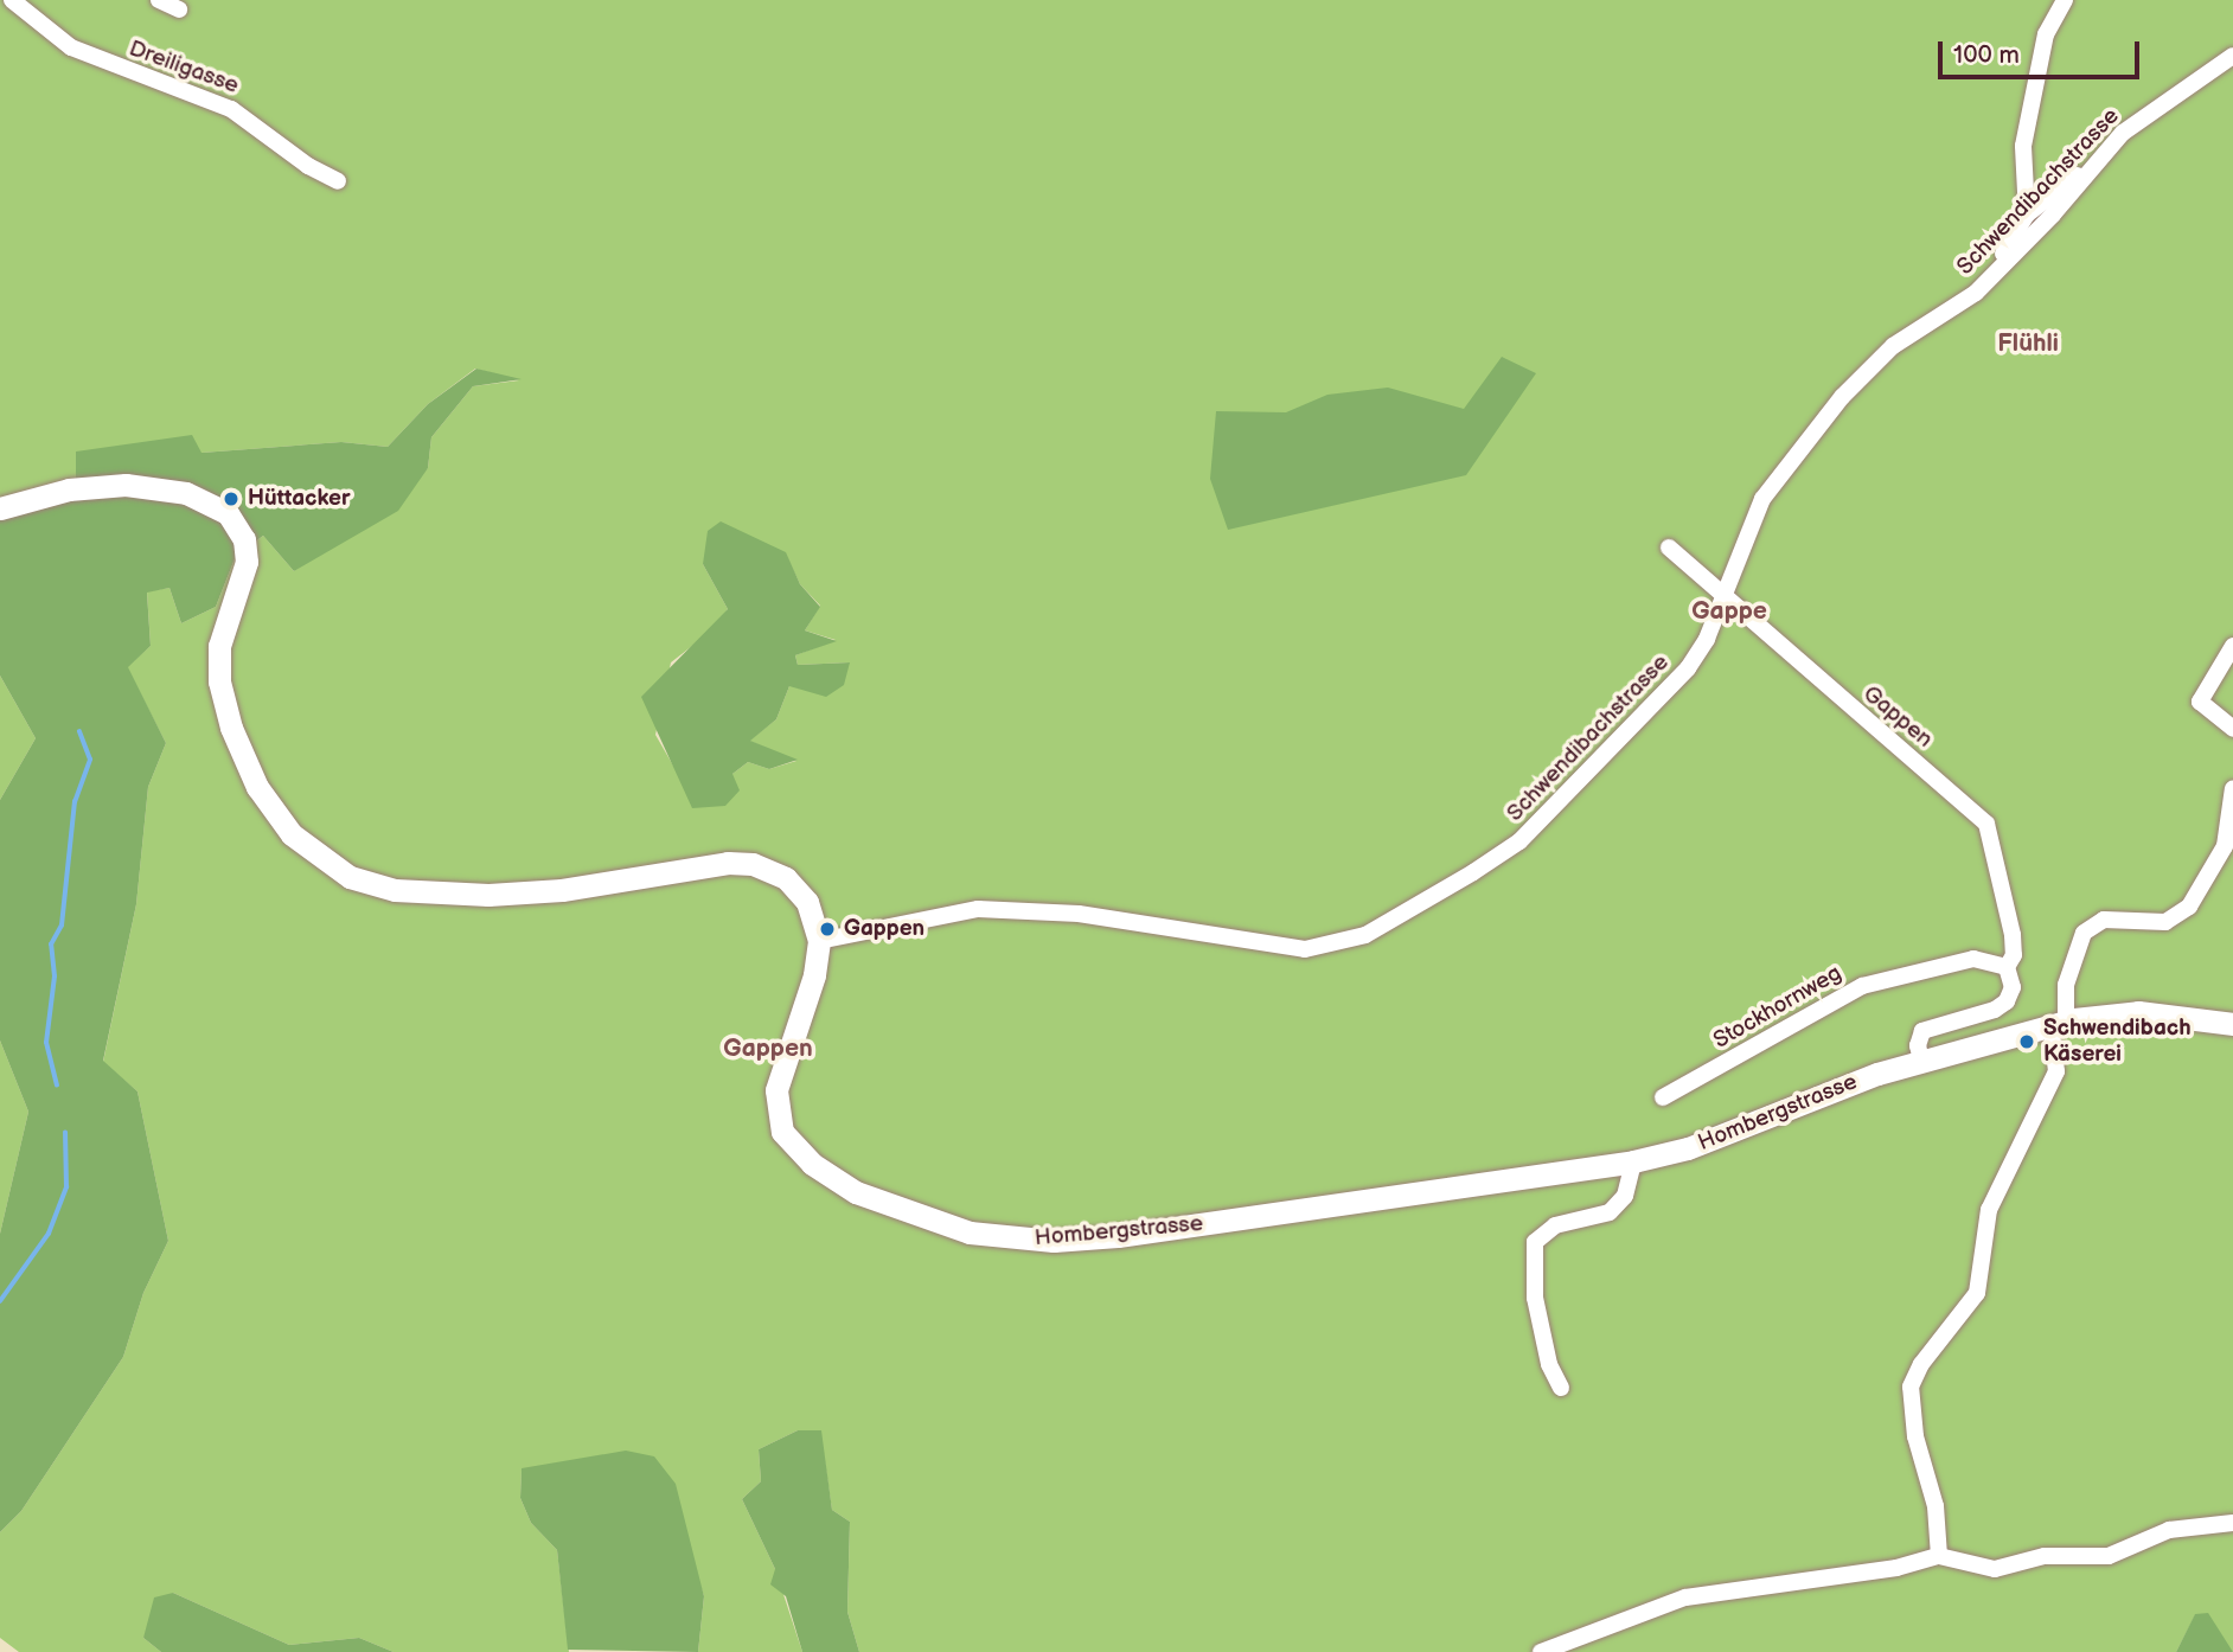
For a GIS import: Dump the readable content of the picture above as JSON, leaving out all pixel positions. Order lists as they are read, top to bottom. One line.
{"streets":{"street":["Dreiligasse","Schwendibachstrasse","Gappen","Stockhornweg","Hombergstrasse"]},"crossings":[["Schwendibachstrasse","Gappen"],["Schwendibachstrasse","Hombergstrasse"],["Gappen","Stockhornweg"]],"districts":["Flühli","Gappe","Gappen"],"places":["Hüttacker","Gappen","Schwendibach Käserei"],"scale_bar":"100 m"}
